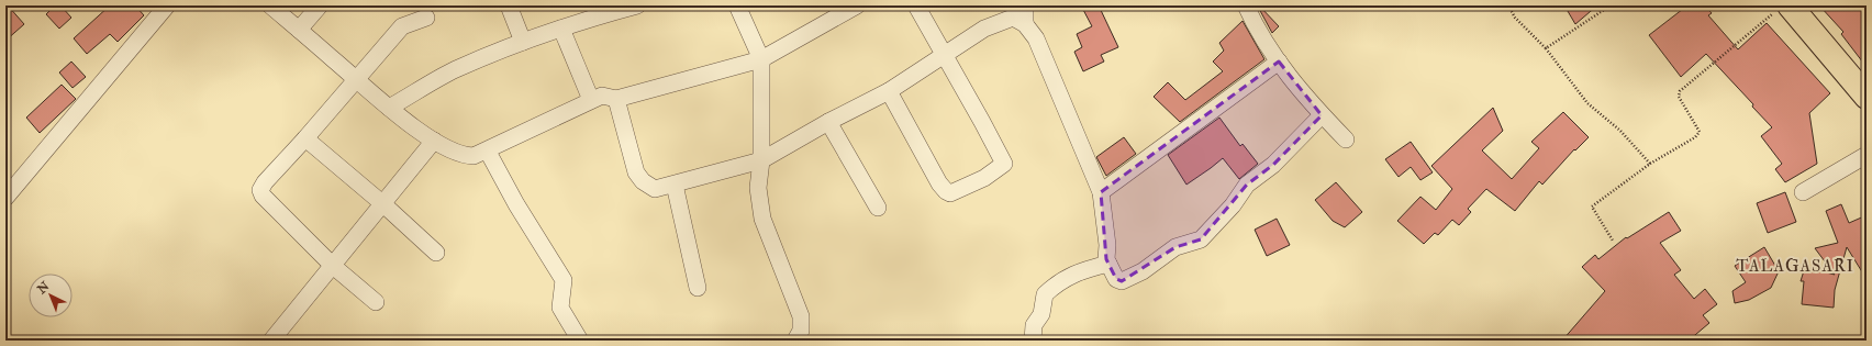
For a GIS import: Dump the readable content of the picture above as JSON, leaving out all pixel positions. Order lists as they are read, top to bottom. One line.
{"districts":["TALAGASARI"],"north":"top left"}
